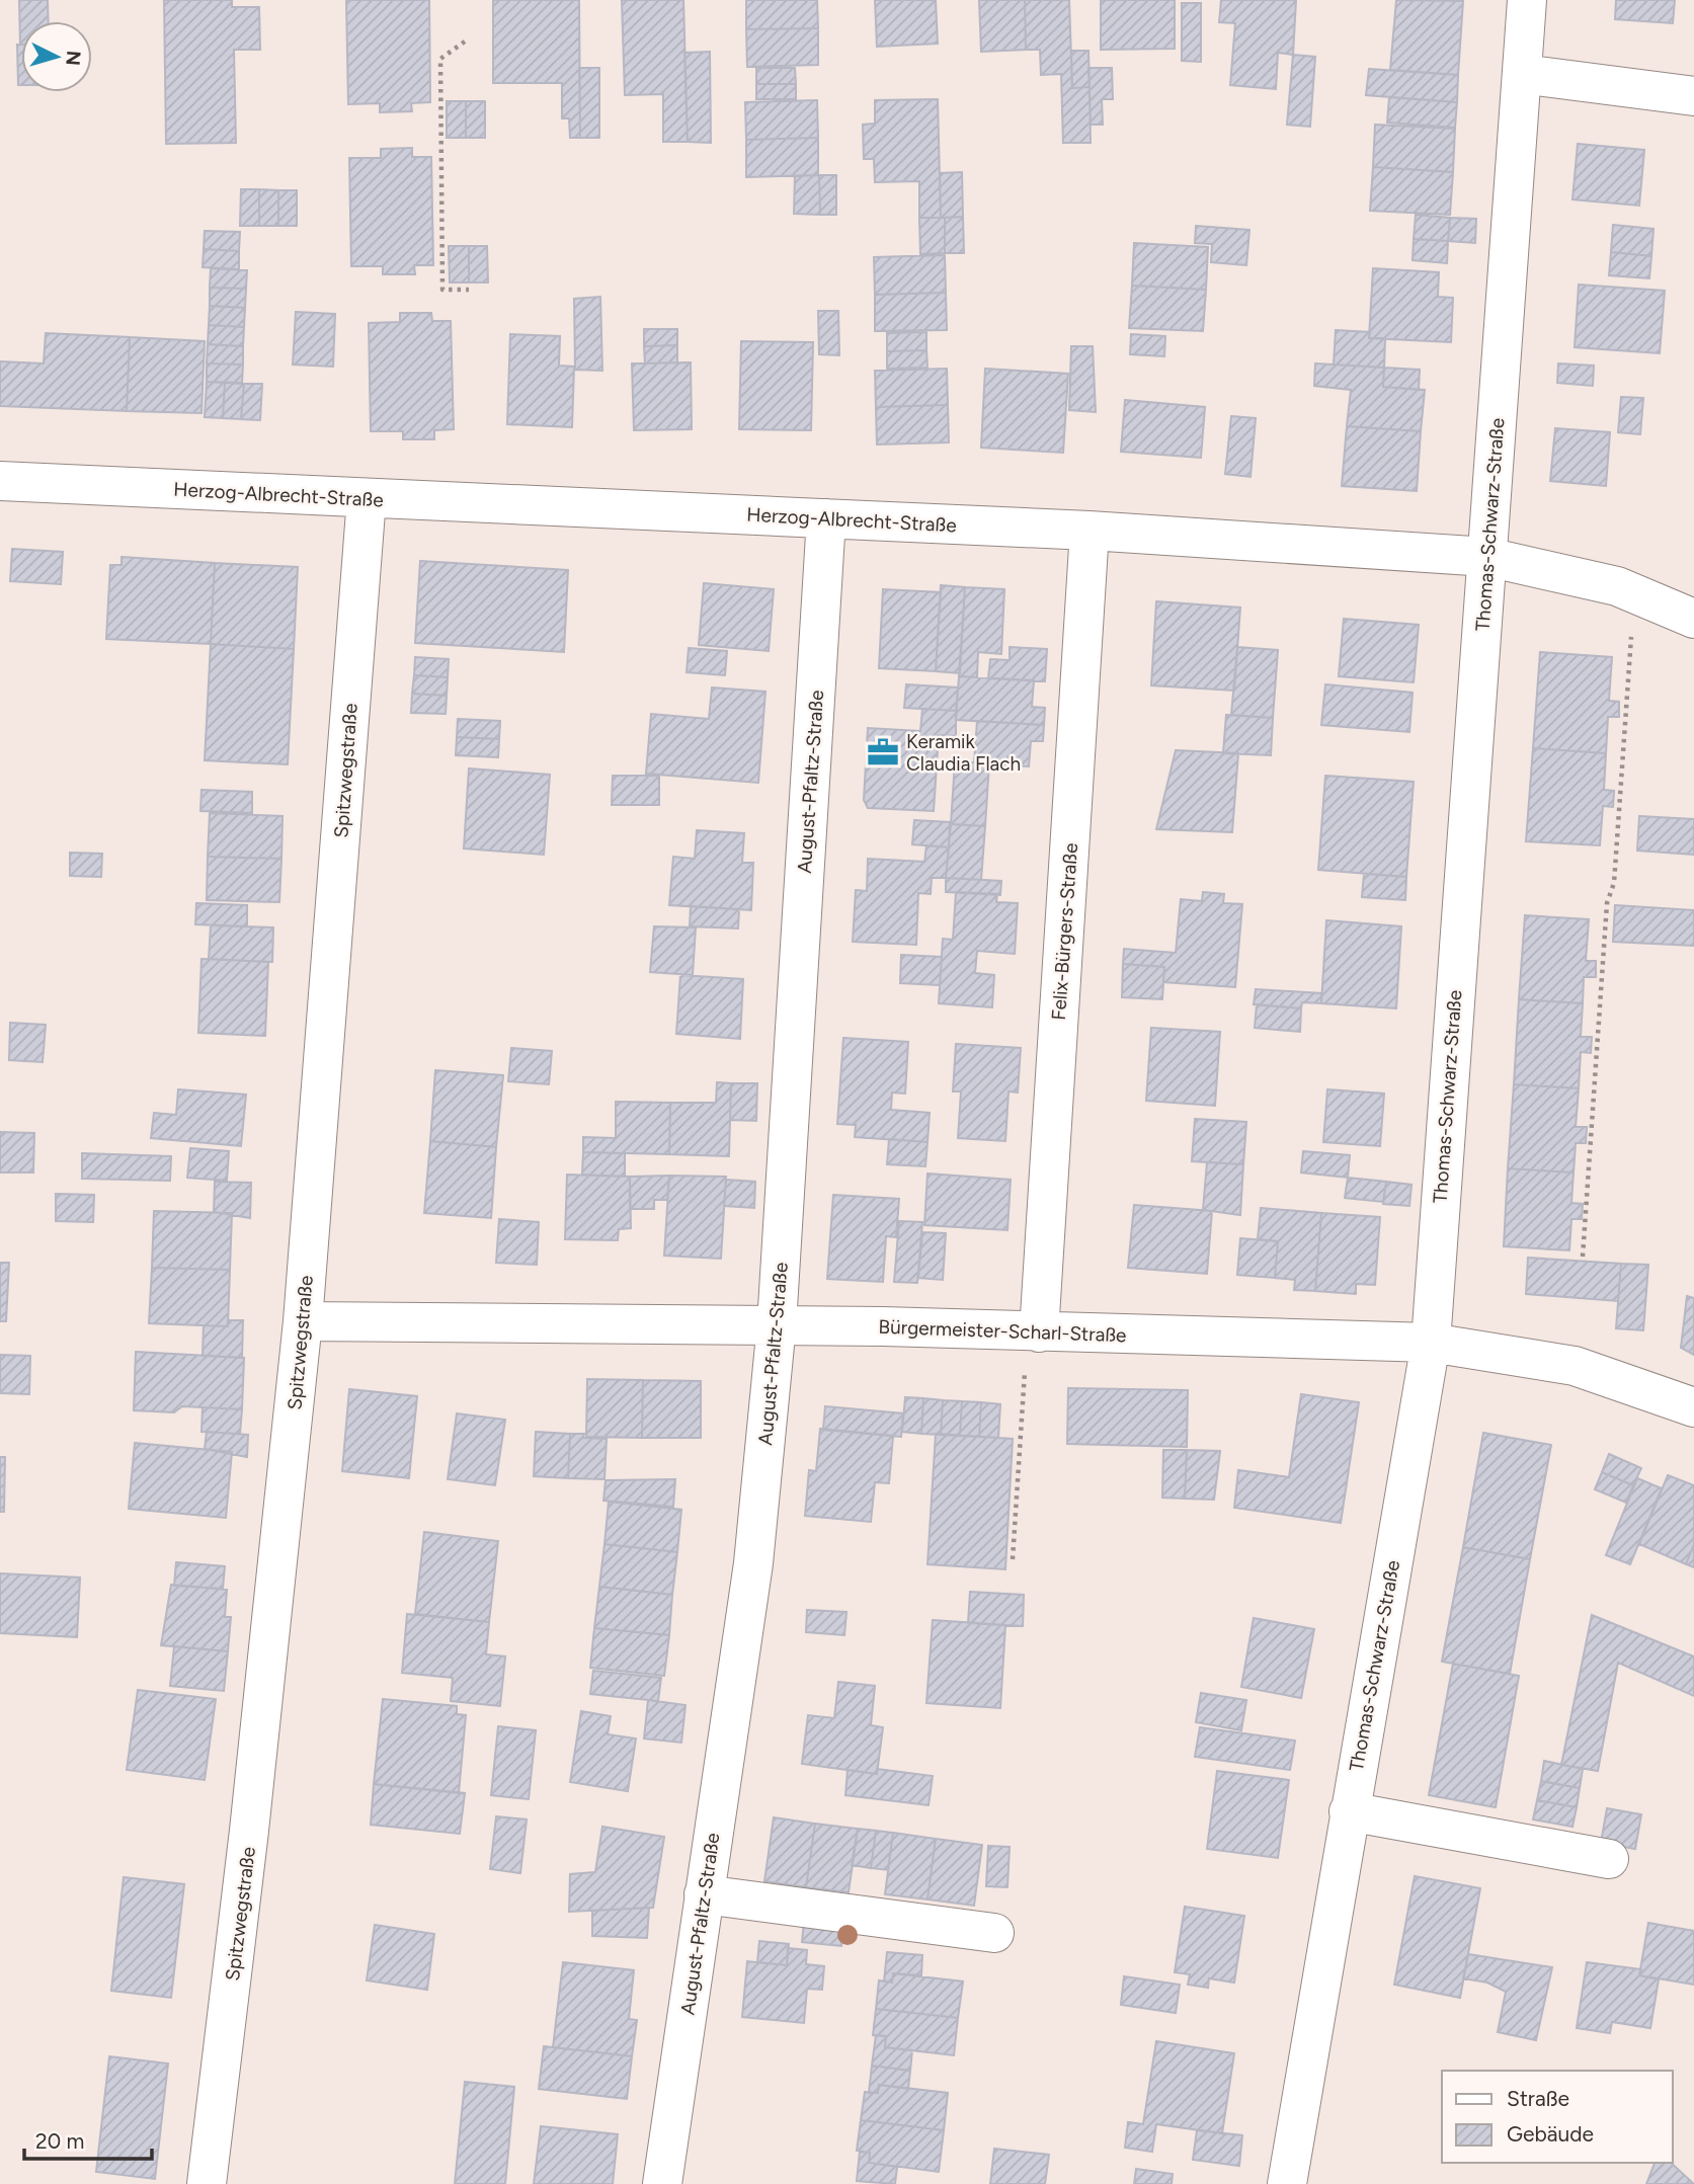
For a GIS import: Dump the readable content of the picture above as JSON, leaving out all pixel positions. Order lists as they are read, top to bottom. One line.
{"streets":{"street":["Herzog-Albrecht-Straße","Thomas-Schwarz-Straße","Spitzwegstraße","August-Pfaltz-Straße","Felix-Bürgers-Straße","Bürgermeister-Scharl-Straße"]},"crossings":[["Herzog-Albrecht-Straße","Thomas-Schwarz-Straße"],["Herzog-Albrecht-Straße","Spitzwegstraße"],["Herzog-Albrecht-Straße","August-Pfaltz-Straße"],["Herzog-Albrecht-Straße","Felix-Bürgers-Straße"],["Thomas-Schwarz-Straße","Bürgermeister-Scharl-Straße"],["Spitzwegstraße","Bürgermeister-Scharl-Straße"],["August-Pfaltz-Straße","Bürgermeister-Scharl-Straße"],["Felix-Bürgers-Straße","Bürgermeister-Scharl-Straße"]],"places":{"office":["Keramik Claudia Flach"]},"legend":["Straße","Gebäude"],"scale_bar":"20 m","north":"right"}
